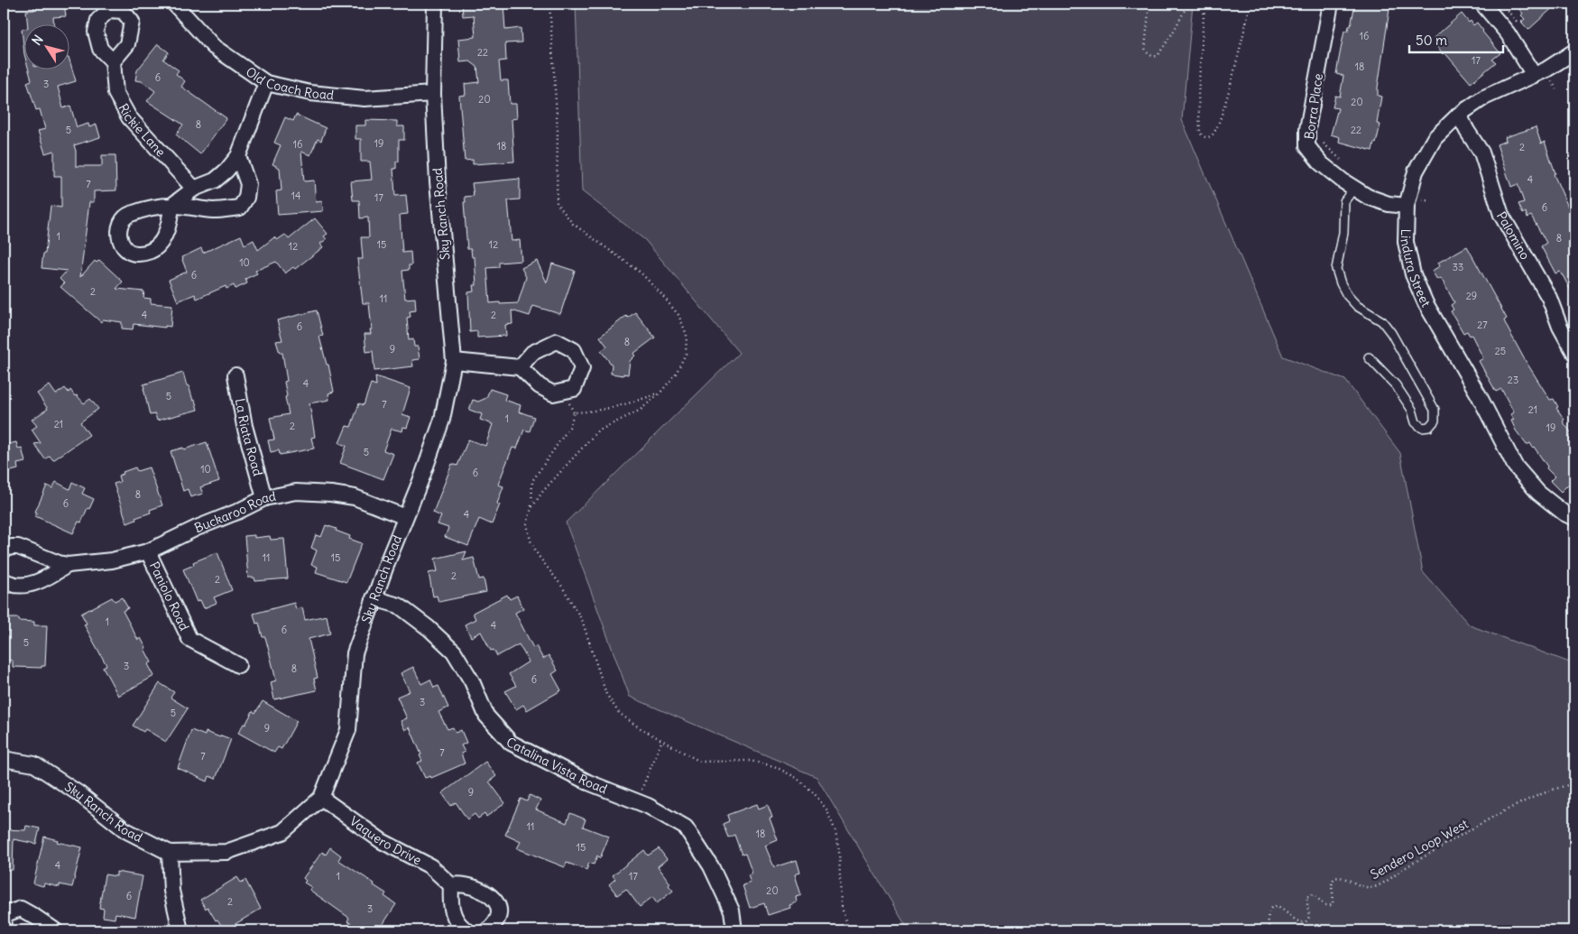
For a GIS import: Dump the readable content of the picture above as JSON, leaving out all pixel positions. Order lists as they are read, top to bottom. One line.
{"streets":{"street":["Old Coach Road","Borra Place","Rickie Lane","Sky Ranch Road","Palomino","Lindura Street","La Riata Road","Buckaroo Road","Paniolo Road","Catalina Vista Road","Vaquero Drive"],"path":["Sendero Loop West"]},"crossings":[["Old Coach Road","Sky Ranch Road"],["Borra Place","Lindura Street"],["Sky Ranch Road","Buckaroo Road"],["Sky Ranch Road","Catalina Vista Road"],["Sky Ranch Road","Vaquero Drive"],["Palomino","Lindura Street"],["La Riata Road","Buckaroo Road"],["Buckaroo Road","Paniolo Road"]],"house_numbers":["16","22","17","18","6","3","20","20","8","5","22","19","16","18","2","4","7","14","17","6","1","8","15","12","12","10","33","6","2","29","11","4","2","27","6","8","9","25","23","4","5","7","21","1","21","2","19","5","10","6","8","6","4","11","15","2","2","1","4","6","5","3","8","6","3","5","9","7","7","9","11","18","15","4","1","17","20","6","2","3"],"scale_bar":"50 m","north":"top left"}
